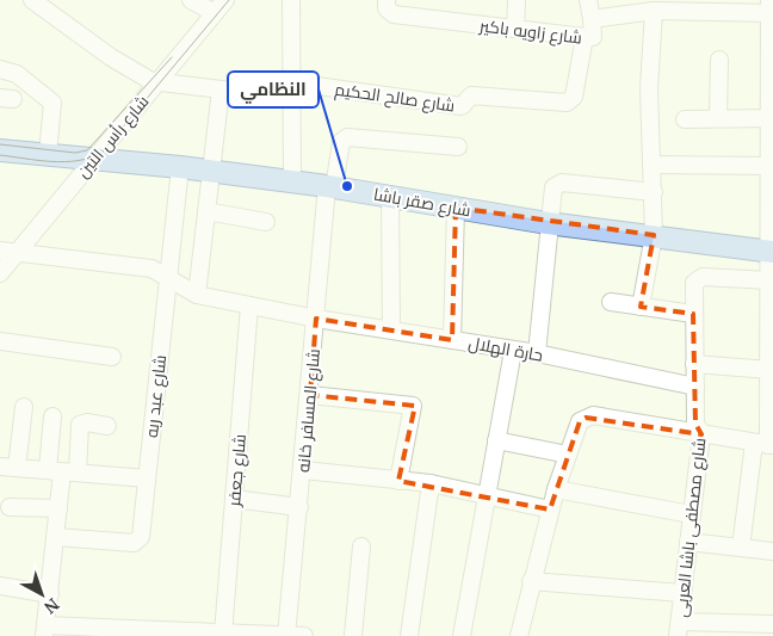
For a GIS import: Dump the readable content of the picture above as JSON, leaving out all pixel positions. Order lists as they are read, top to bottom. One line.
{"streets":{"main road":["شارع صقر باشا"],"street":["شارع زاويه باكير","شارع صالح الحكيم","شارع رأس التين","حارة الهلال","شارع عبد ربه","شارع المسافر خانه","شارع جعفر","شارع مصطفى باشا العربى"]},"crossings":[["شارع زاويه باكير","شارع صالح الحكيم"],["شارع رأس التين","شارع صقر باشا"],["شارع رأس التين","حارة الهلال"],["شارع صقر باشا","شارع عبد ربه"],["شارع صقر باشا","شارع المسافر خانه"],["حارة الهلال","شارع عبد ربه"],["حارة الهلال","شارع المسافر خانه"],["حارة الهلال","شارع جعفر"],["حارة الهلال","شارع مصطفى باشا العربى"]],"places":["النظامي"],"north":"bottom right"}
